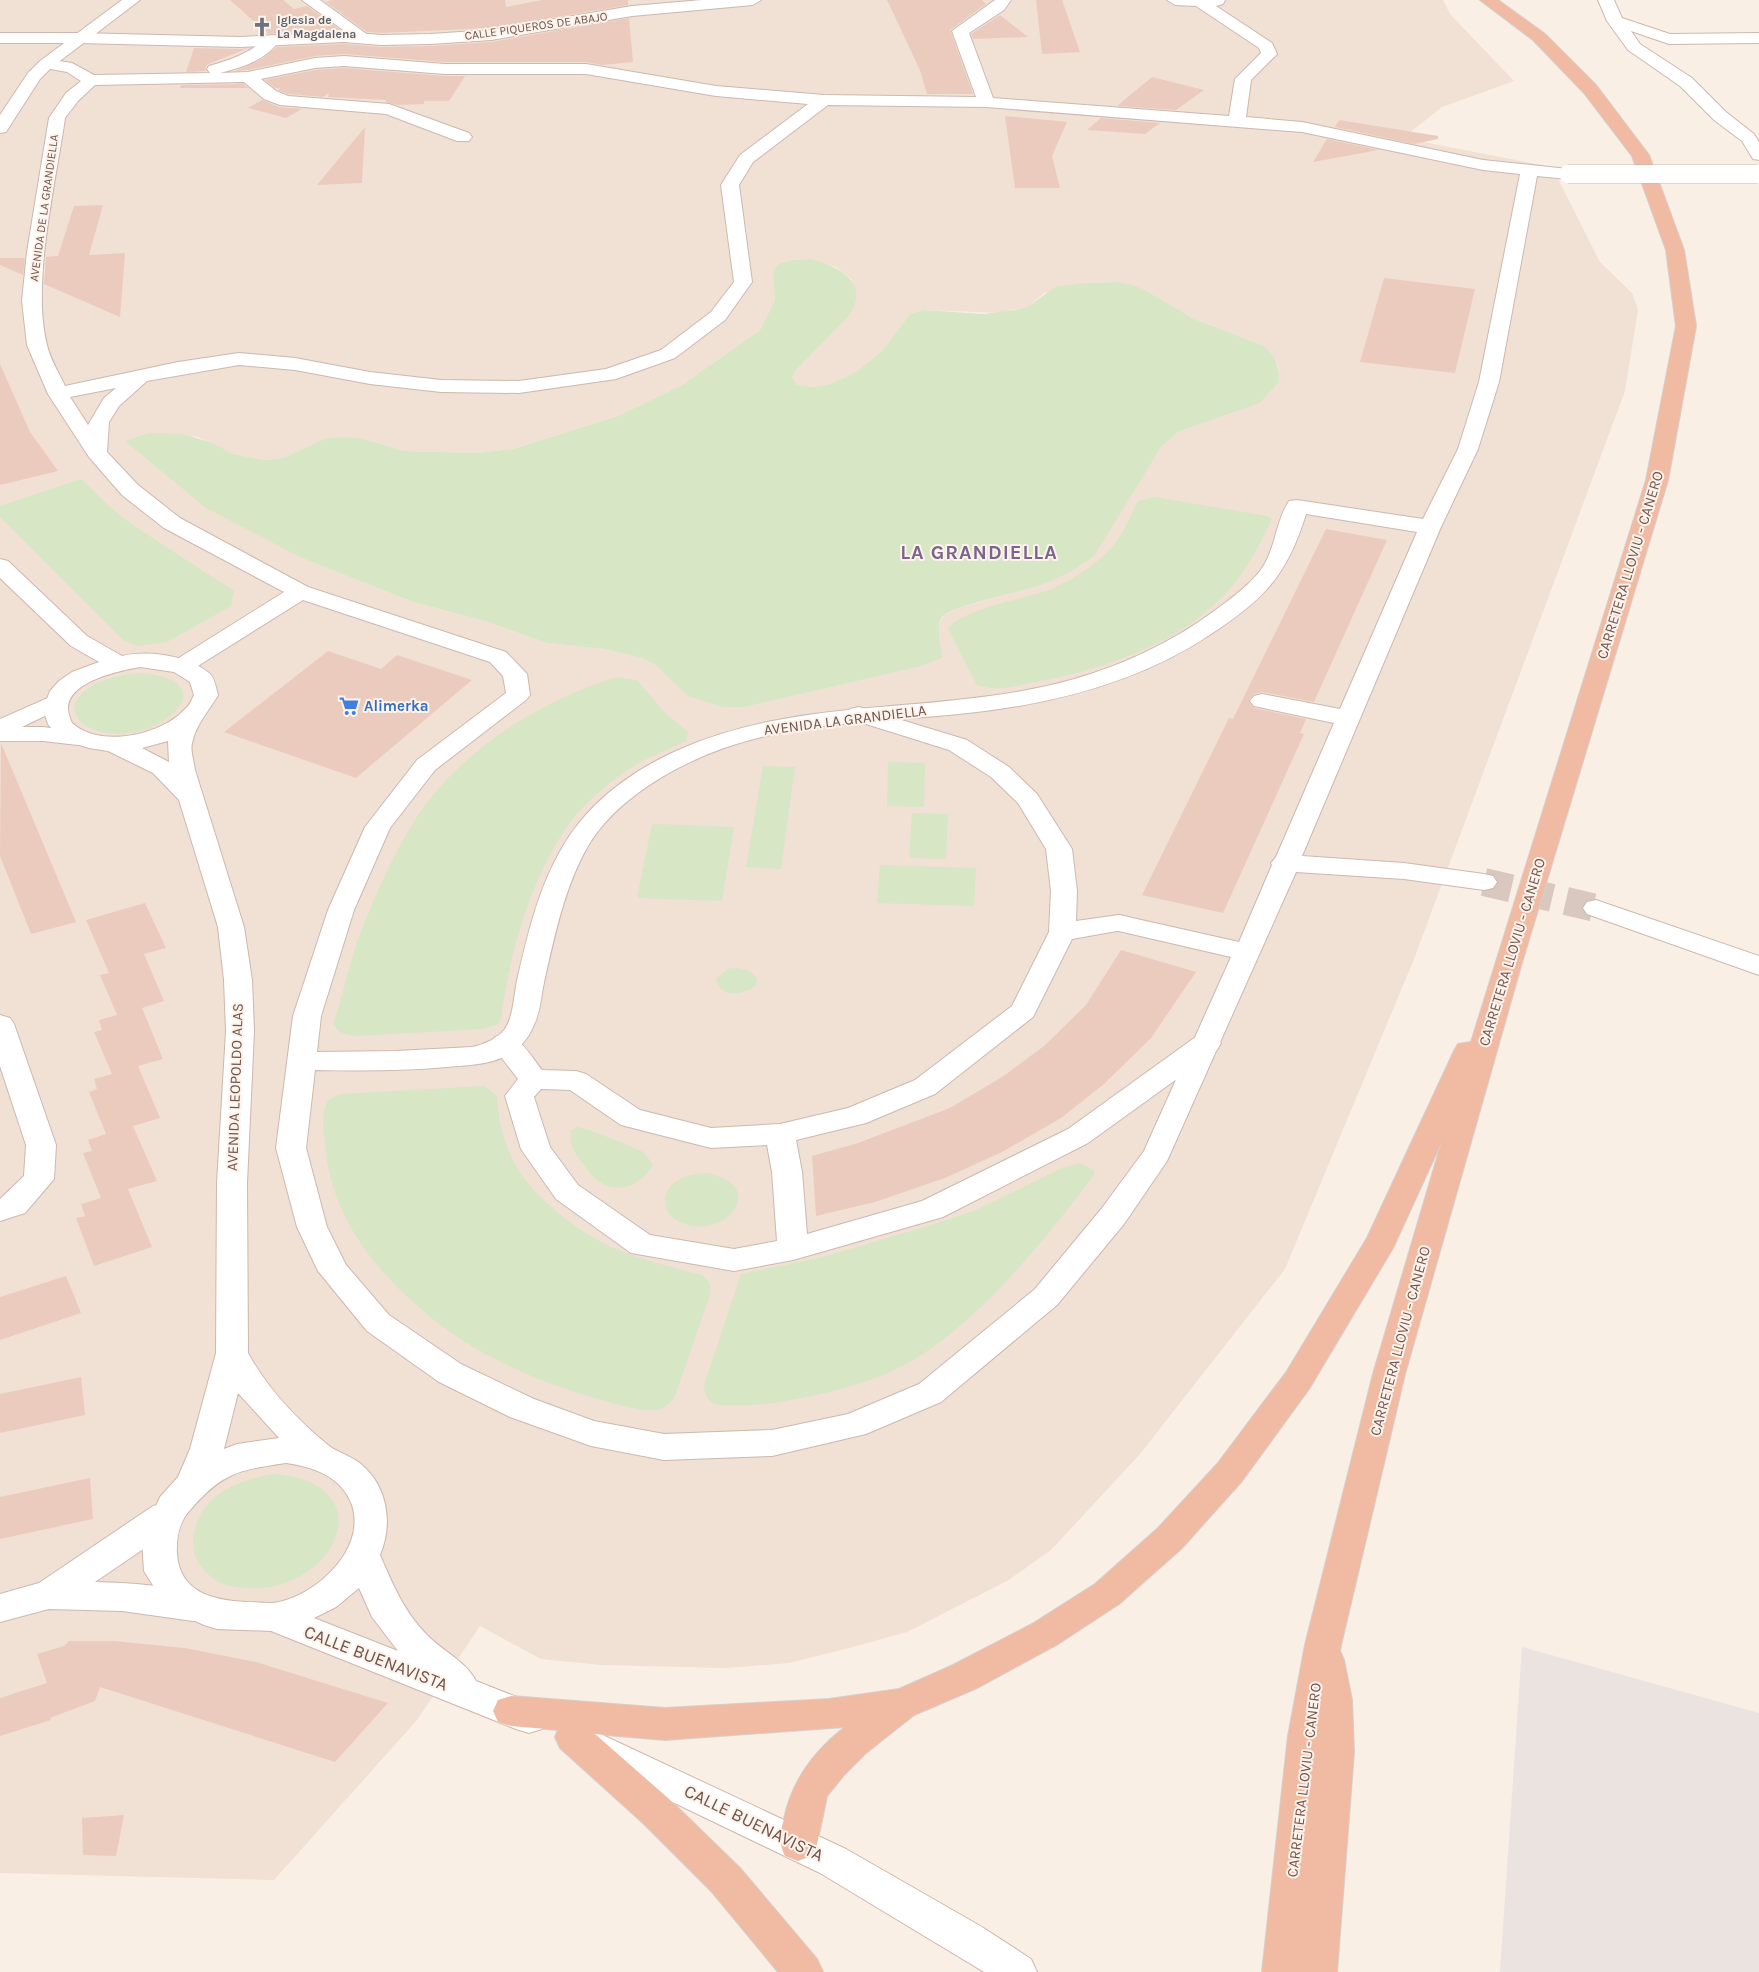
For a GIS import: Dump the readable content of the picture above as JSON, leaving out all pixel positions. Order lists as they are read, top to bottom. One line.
{"streets":{"highway":["CARRETERA LLOVIU - CANERO"],"street":["CALLE PIQUEROS DE ABAJO","AVENIDA DE LA GRANDIELLA","AVENIDA LA GRANDIELLA","AVENIDA LEOPOLDO ALAS","CALLE BUENAVISTA"]},"crossings":[["AVENIDA DE LA GRANDIELLA","AVENIDA LA GRANDIELLA"]],"districts":["LA GRANDIELLA"],"places":{"church":["Iglesia de La Magdalena"],"supermarket":["Alimerka"]}}
